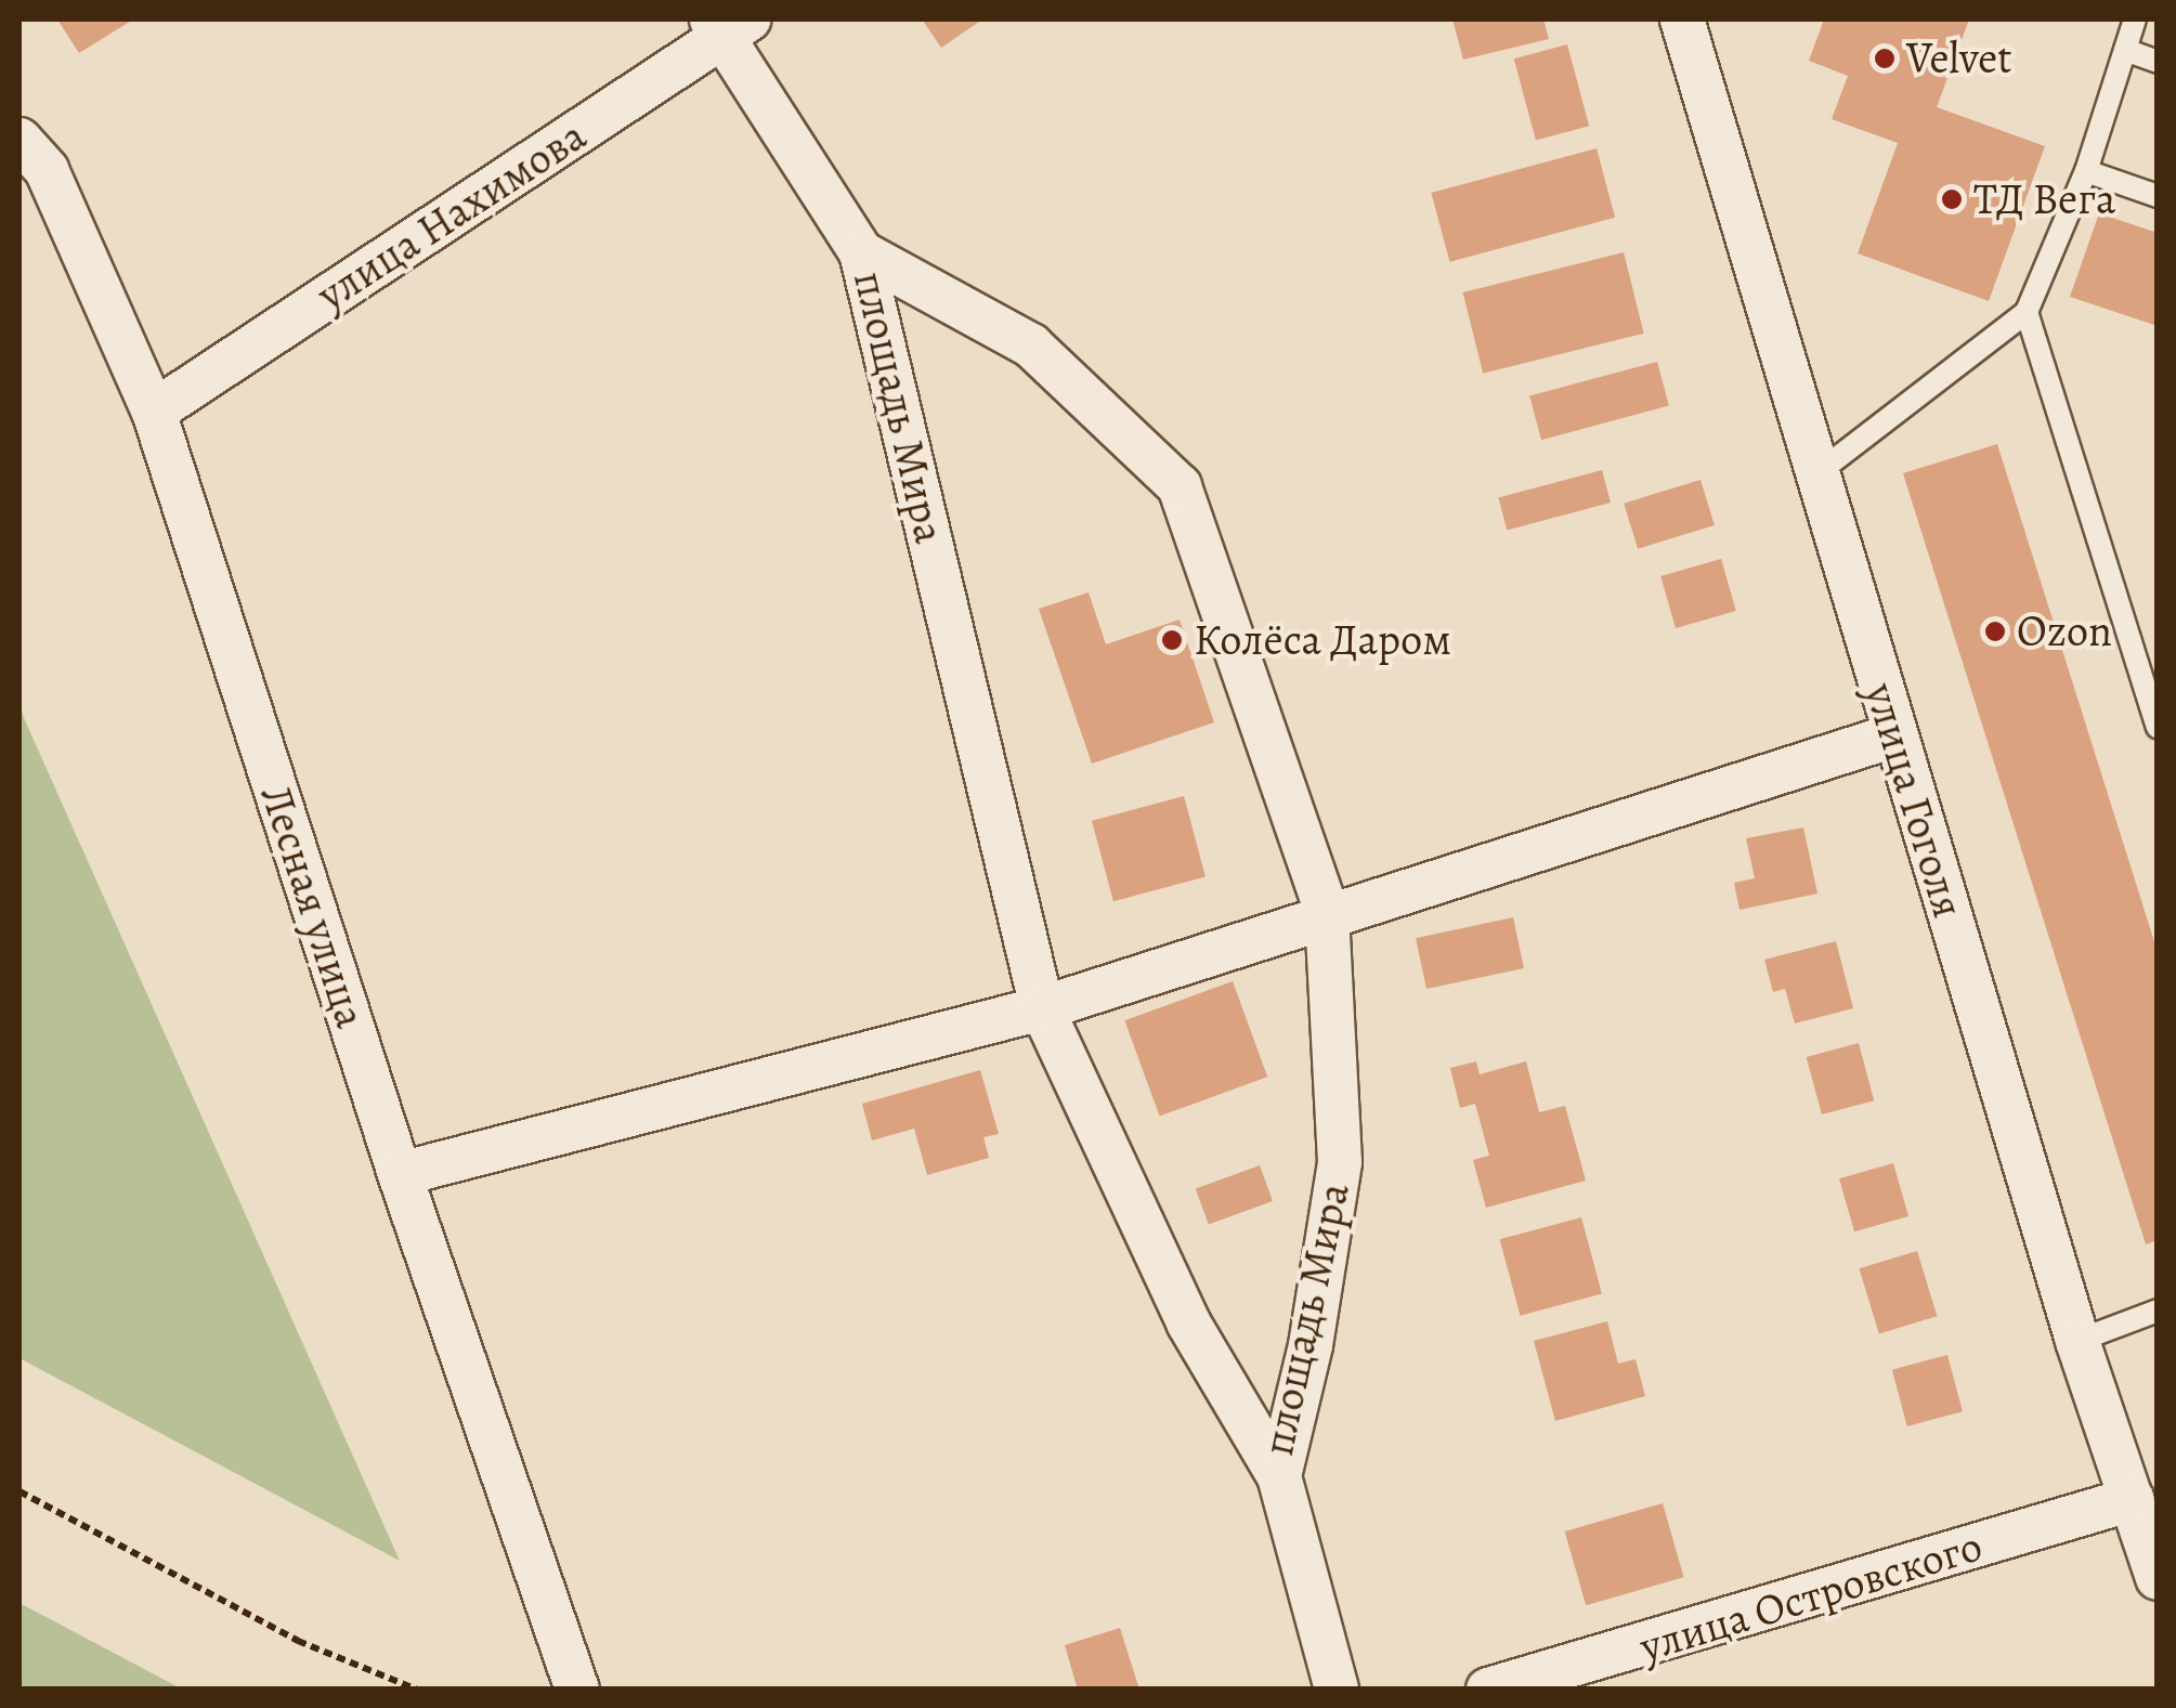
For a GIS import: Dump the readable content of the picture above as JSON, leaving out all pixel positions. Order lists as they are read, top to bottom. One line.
{"streets":{"street":["улица Нахимова","площадь Мира","улица Гоголя","Лесная улица","улица Островского"]},"crossings":[["улица Нахимова","Лесная улица"],["улица Гоголя","улица Островского"]],"places":["Velvet","ТД Вега","Ozon","Колёса Даром"]}
